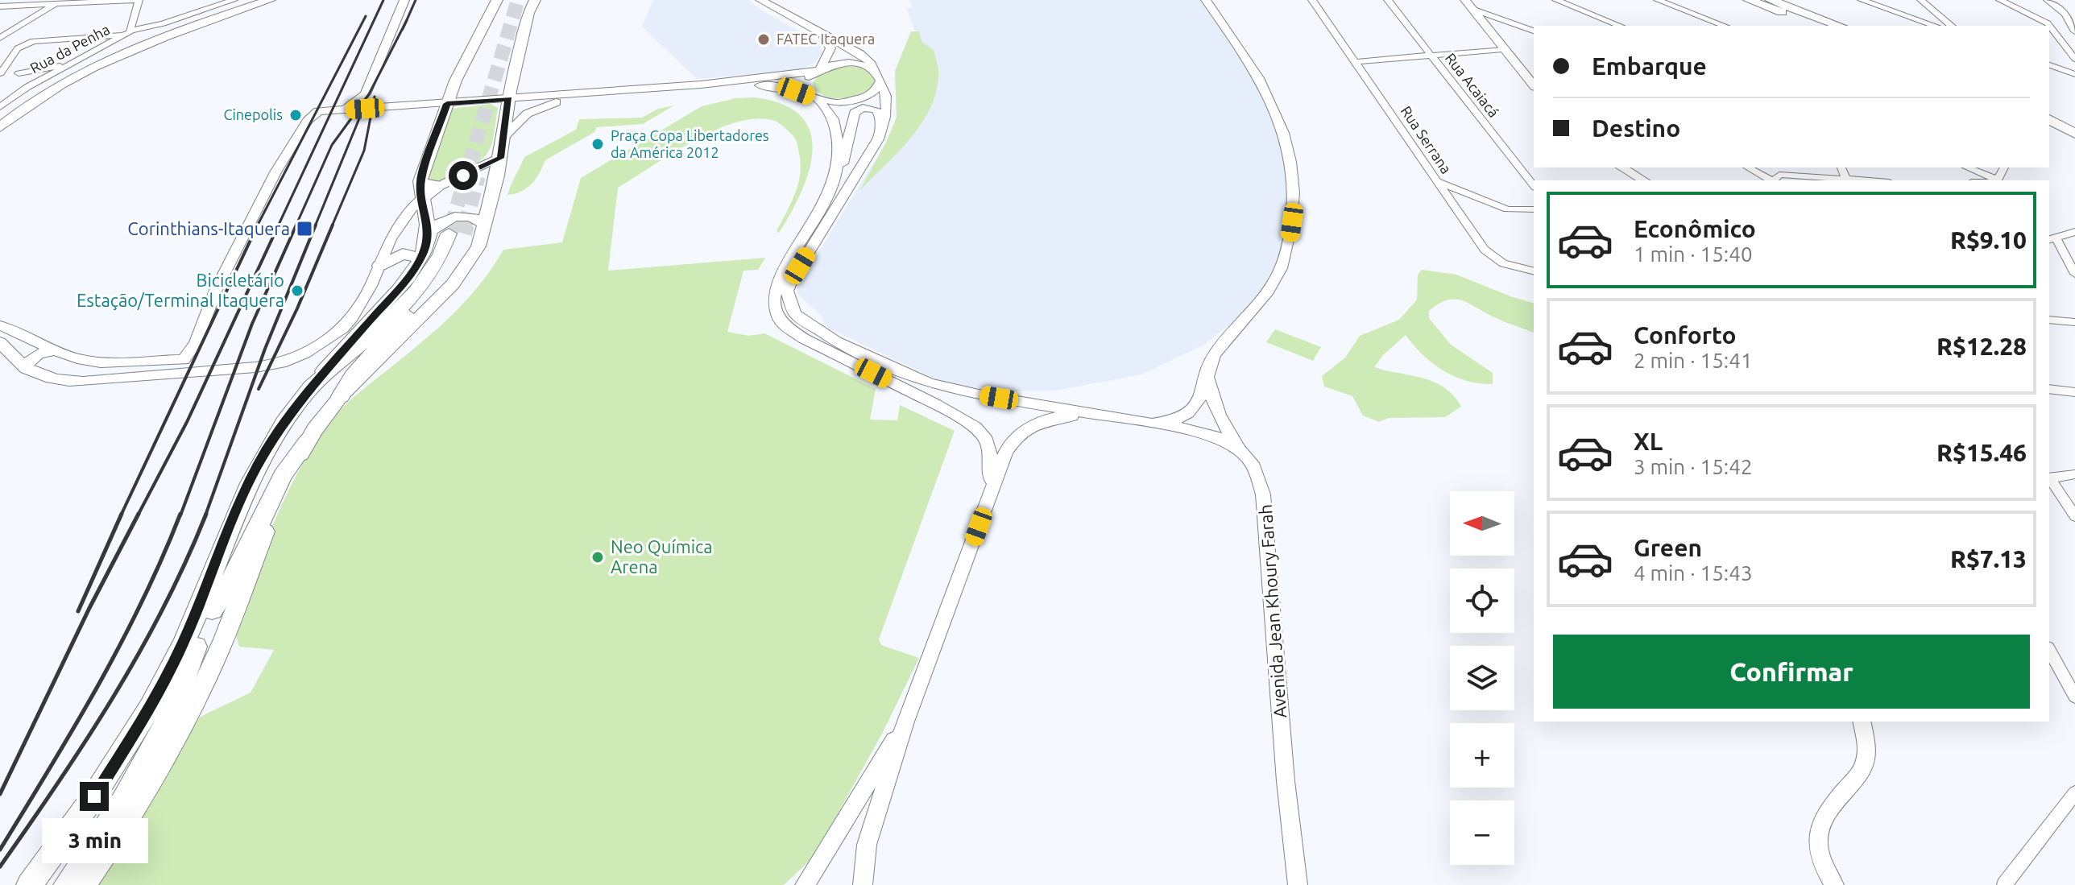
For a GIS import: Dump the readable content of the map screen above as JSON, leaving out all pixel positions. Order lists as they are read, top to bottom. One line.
{"streets":{"street":["Rua da Penha","Rua Acaiacá","Rua Serrana","Avenida Jean Khoury Farah"]},"places":{"other":["FATEC Itaquera","Cinepolis","Praça Copa Libertadores da América 2012","Bicicletário Estação/Terminal Itaquera","Neo Química Arena"],"transit":["Corinthians-Itaquera"]},"north":"left","page":{"banner":["Embarque","Destino"],"list":[{"name":"Econômico","note":"1 min · 15:40","value":"R$9.10"},{"name":"Conforto","note":"2 min · 15:41","value":"R$12.28"},{"name":"XL","note":"3 min · 15:42","value":"R$15.46"},{"name":"Green","note":"4 min · 15:43","value":"R$7.13"}],"map_buttons":["+","−"],"buttons":"Confirmar","bubble":"3 min"}}
